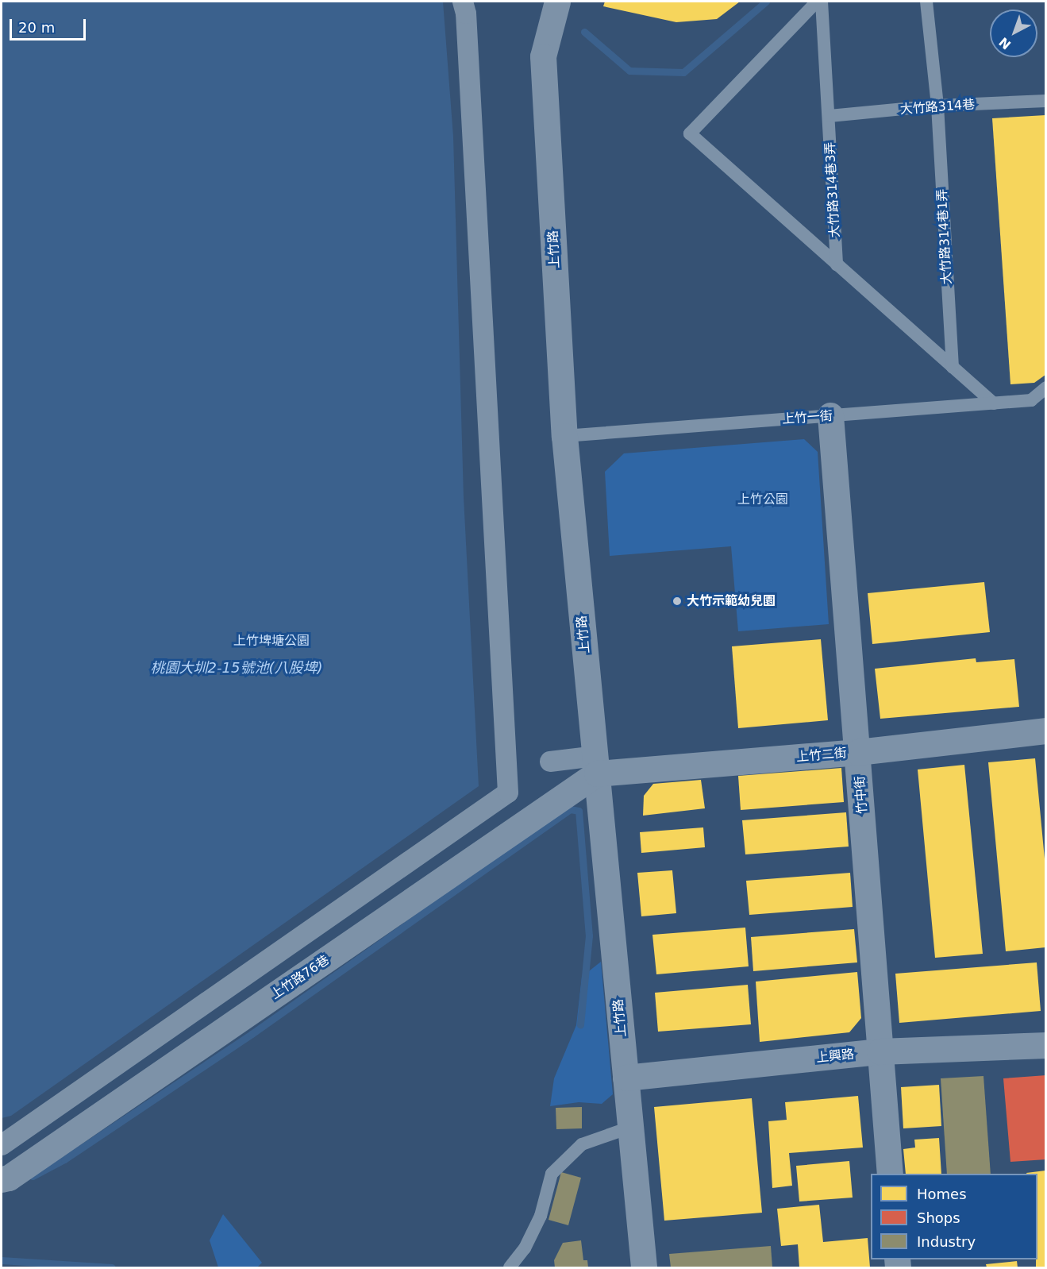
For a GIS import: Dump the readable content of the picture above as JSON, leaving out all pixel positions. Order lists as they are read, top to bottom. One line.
{"streets":{"street":["上竹路","上竹二街","竹中街","上竹路76巷","上興路"],"lane":["大竹路314巷","大竹路314巷3弄","大竹路314巷1弄","上竹一街"]},"crossings":[["大竹路314巷","大竹路314巷3弄"],["大竹路314巷","大竹路314巷1弄"],["上竹路","上竹一街"],["上竹路","上竹二街"],["上竹路","上竹路76巷"],["上竹路","上興路"],["上竹一街","竹中街"],["上竹二街","竹中街"],["上竹二街","上竹路76巷"],["竹中街","上興路"]],"water":["桃園大圳2-15號池(八股埤)"],"parks":["上竹公園","上竹埤塘公園"],"places":["大竹示範幼兒園"],"legend":["Homes","Shops","Industry"],"scale_bar":"20 m","north":"bottom left"}
